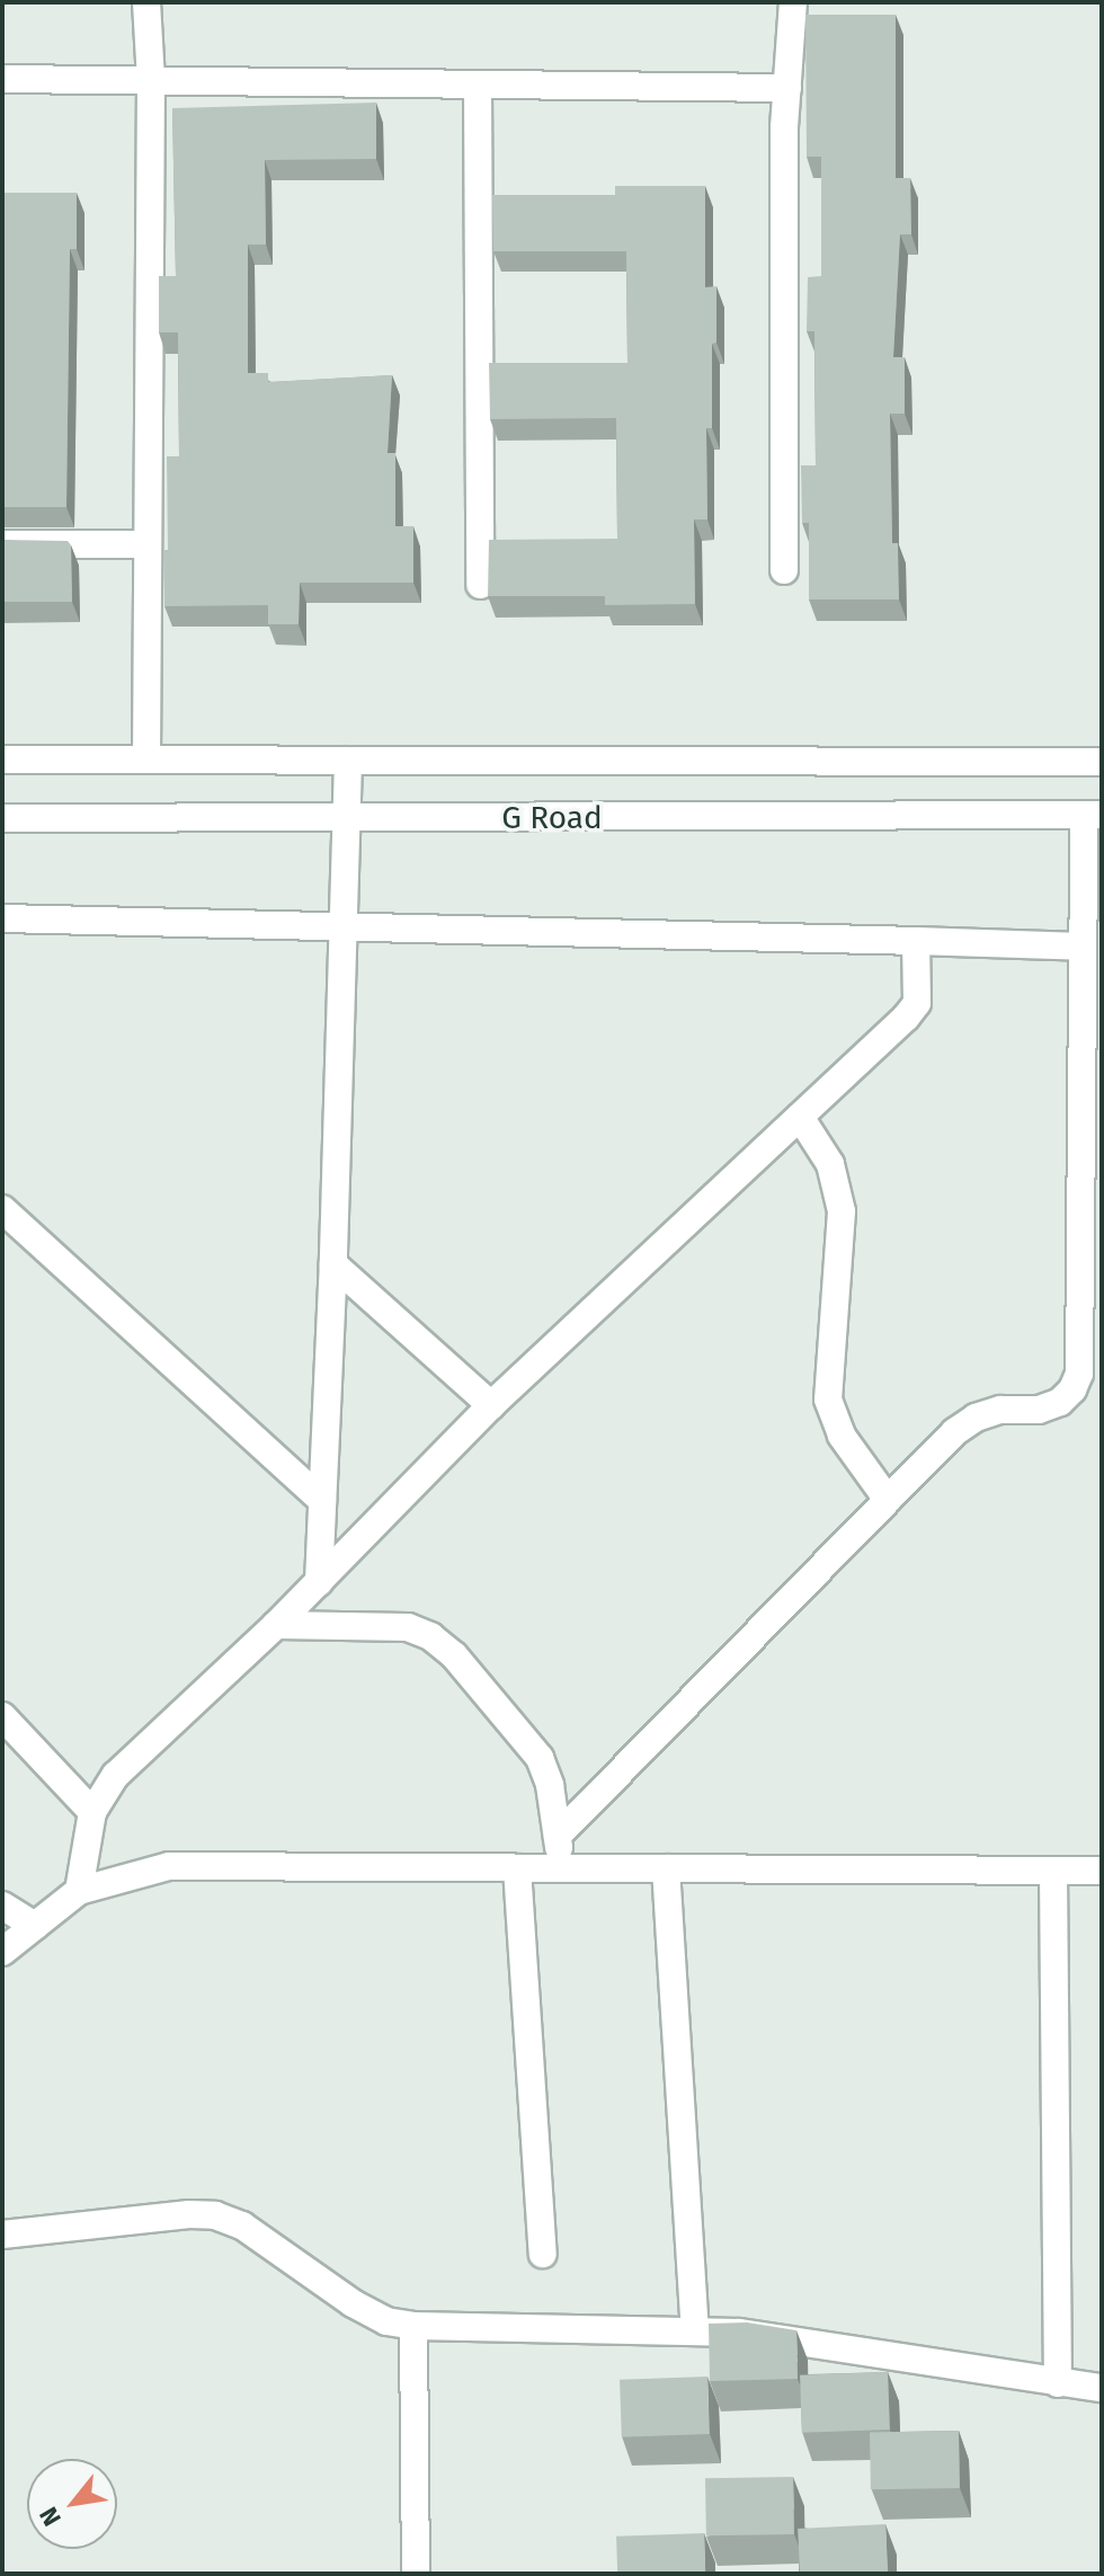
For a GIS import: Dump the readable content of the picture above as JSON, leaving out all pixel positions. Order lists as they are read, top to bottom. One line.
{"streets":{"street":["G Road"]},"north":"bottom left"}
